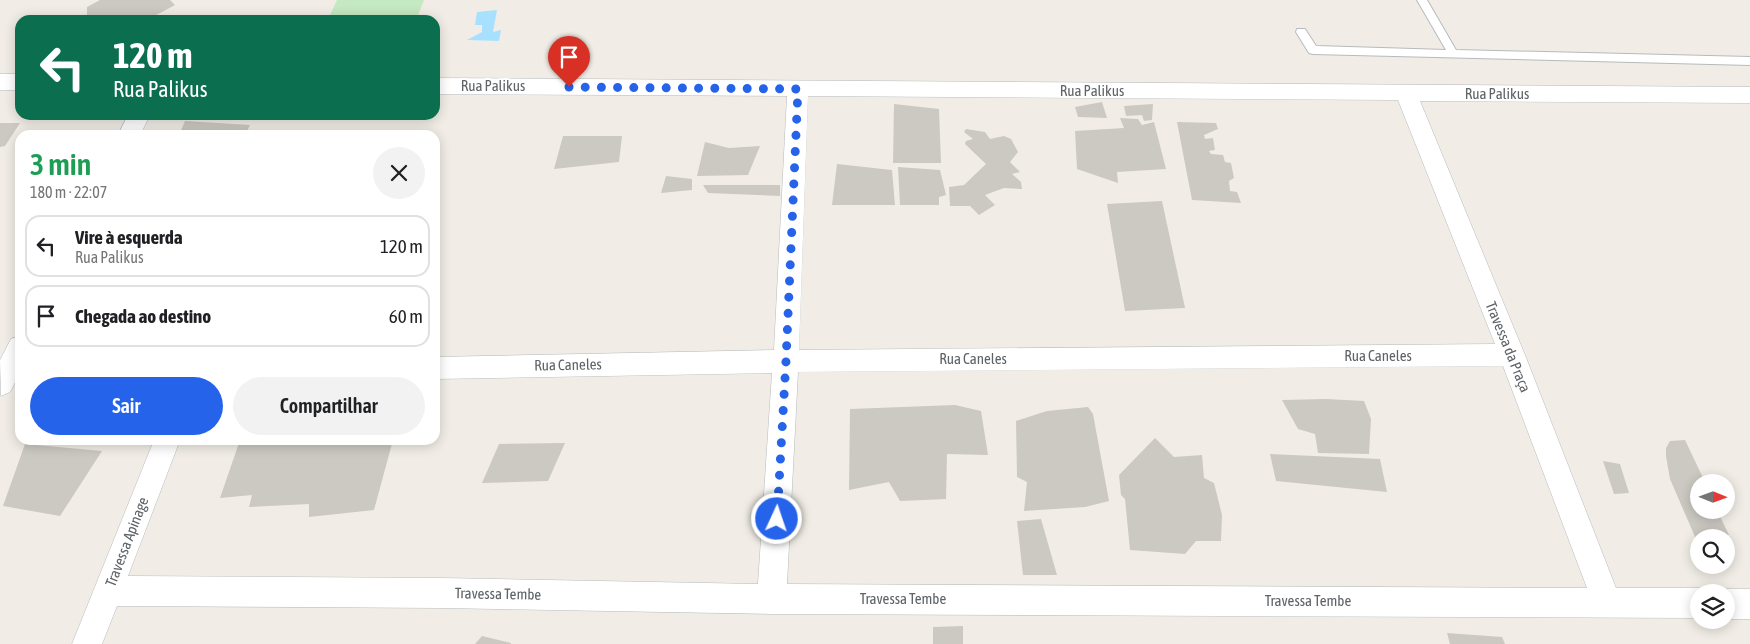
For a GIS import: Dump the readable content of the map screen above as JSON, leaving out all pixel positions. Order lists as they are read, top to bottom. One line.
{"streets":{"street":["Rua Palikus","Travessa da Praça","Rua Caneles","Travessa Apinage","Travessa Tembe"]},"crossings":[["Rua Palikus","Travessa da Praça"],["Travessa da Praça","Rua Caneles"],["Travessa da Praça","Travessa Tembe"],["Travessa Apinage","Travessa Tembe"]],"north":"right","page":{"turn":["120 m","Rua Palikus"],"heading":["3 min","180 m · 22:07"],"list":[{"name":"Vire à esquerda","note":"Rua Palikus","value":"120 m"},{"name":"Chegada ao destino","value":"60 m"}],"buttons":["Sair","Compartilhar"]}}
